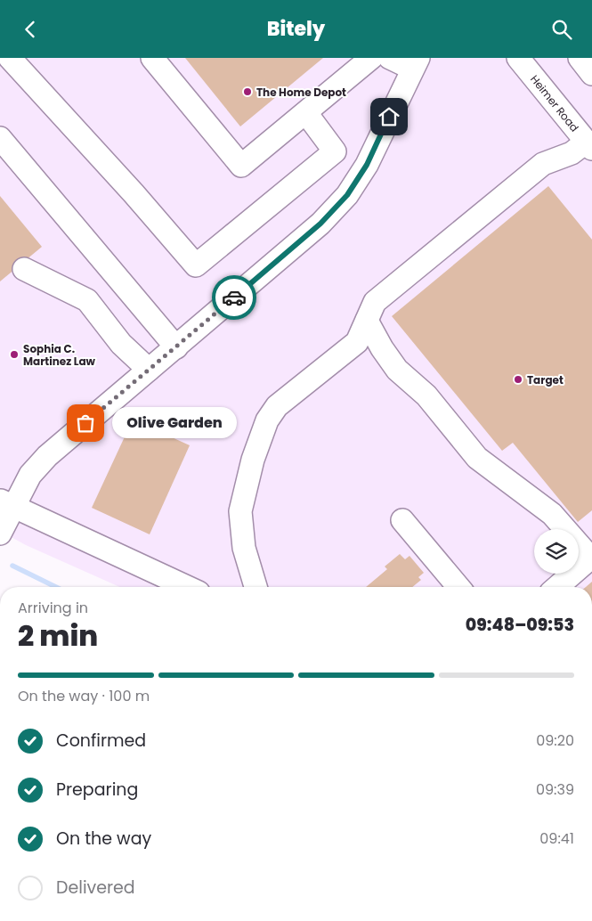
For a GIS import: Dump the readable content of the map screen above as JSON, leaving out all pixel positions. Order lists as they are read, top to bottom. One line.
{"streets":{"street":["Heimer Road"]},"places":["The Home Depot","Sophia C. Martinez Law","Target","Olive Garden"],"page":{"header":"Bitely","bubble":"Olive Garden","heading":["2 min","Arriving in","09:48–09:53"],"bar":"On the way · 100 m","list":[["Confirmed","09:20"],["Preparing","09:39"],["On the way","09:41"],"Delivered"]}}
